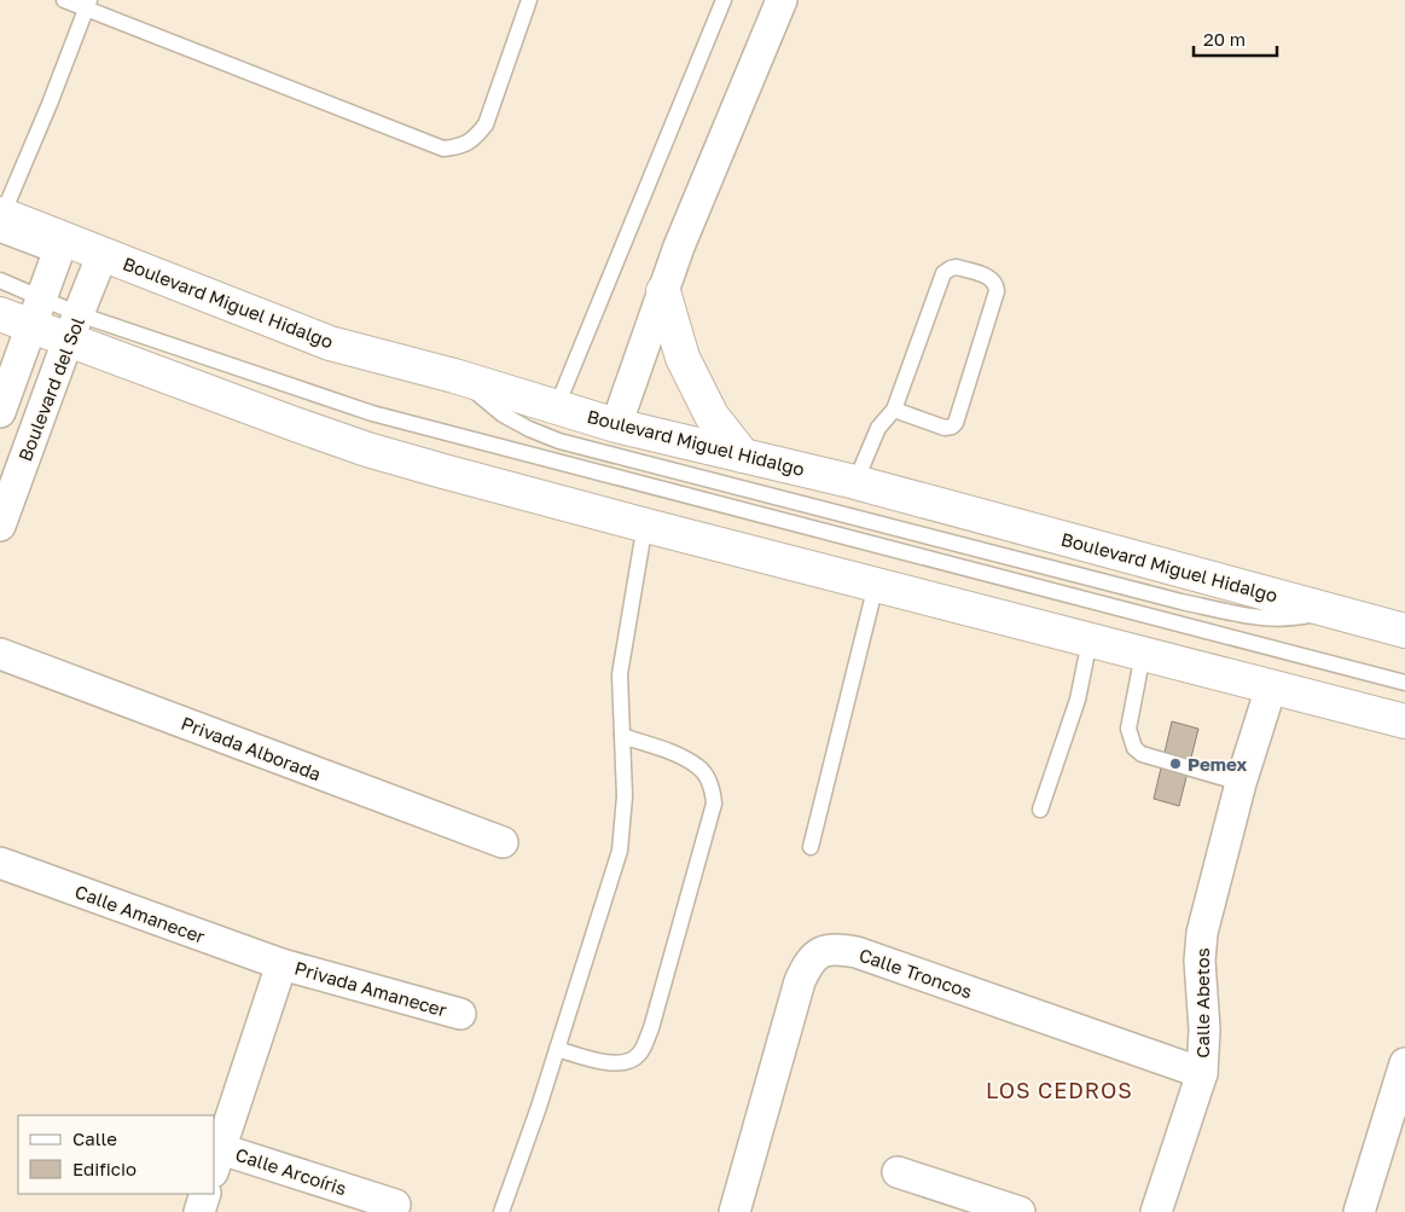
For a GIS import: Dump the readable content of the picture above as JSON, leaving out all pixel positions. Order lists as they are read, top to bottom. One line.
{"streets":{"main road":["Boulevard Miguel Hidalgo"],"street":["Boulevard del Sol","Privada Alborada","Calle Amanecer","Calle Troncos","Privada Amanecer","Calle Abetos","Calle Arcoíris"]},"crossings":[["Boulevard Miguel Hidalgo","Boulevard del Sol"],["Calle Amanecer","Privada Amanecer"],["Calle Troncos","Calle Abetos"]],"districts":["LOS CEDROS"],"places":["Pemex"],"legend":["Calle","Edificio"],"scale_bar":"20 m"}
